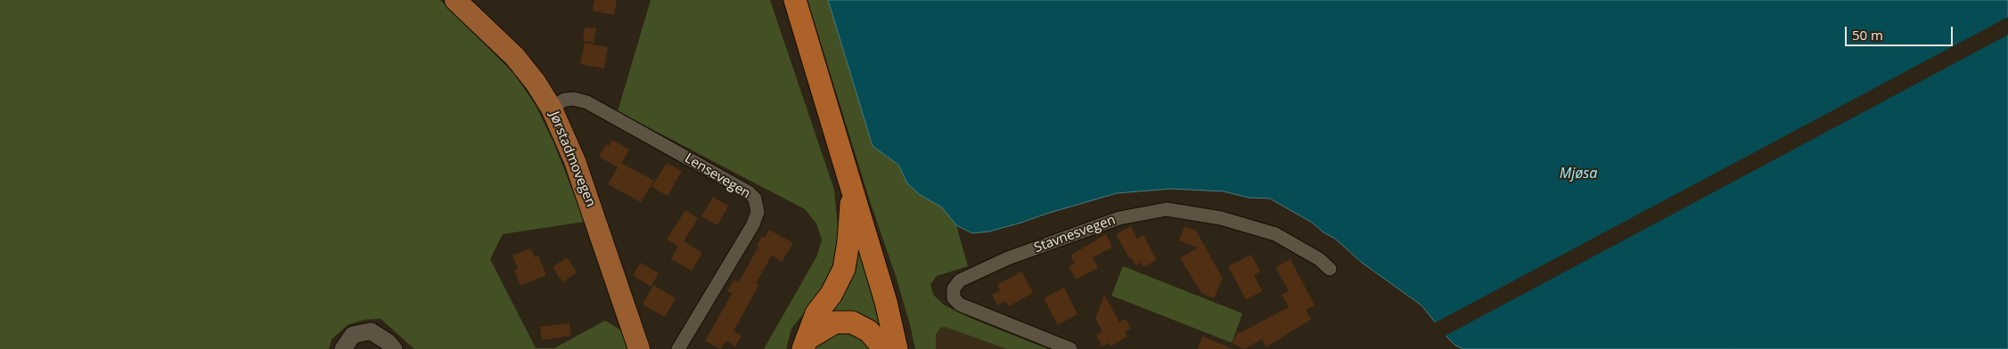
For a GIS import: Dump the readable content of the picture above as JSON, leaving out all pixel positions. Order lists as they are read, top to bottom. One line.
{"streets":{"main road":["Jørstadmovegen"],"street":["Lensevegen","Stavnesvegen"]},"crossings":[["Jørstadmovegen","Lensevegen"]],"water":["Mjøsa"],"scale_bar":"50 m"}
